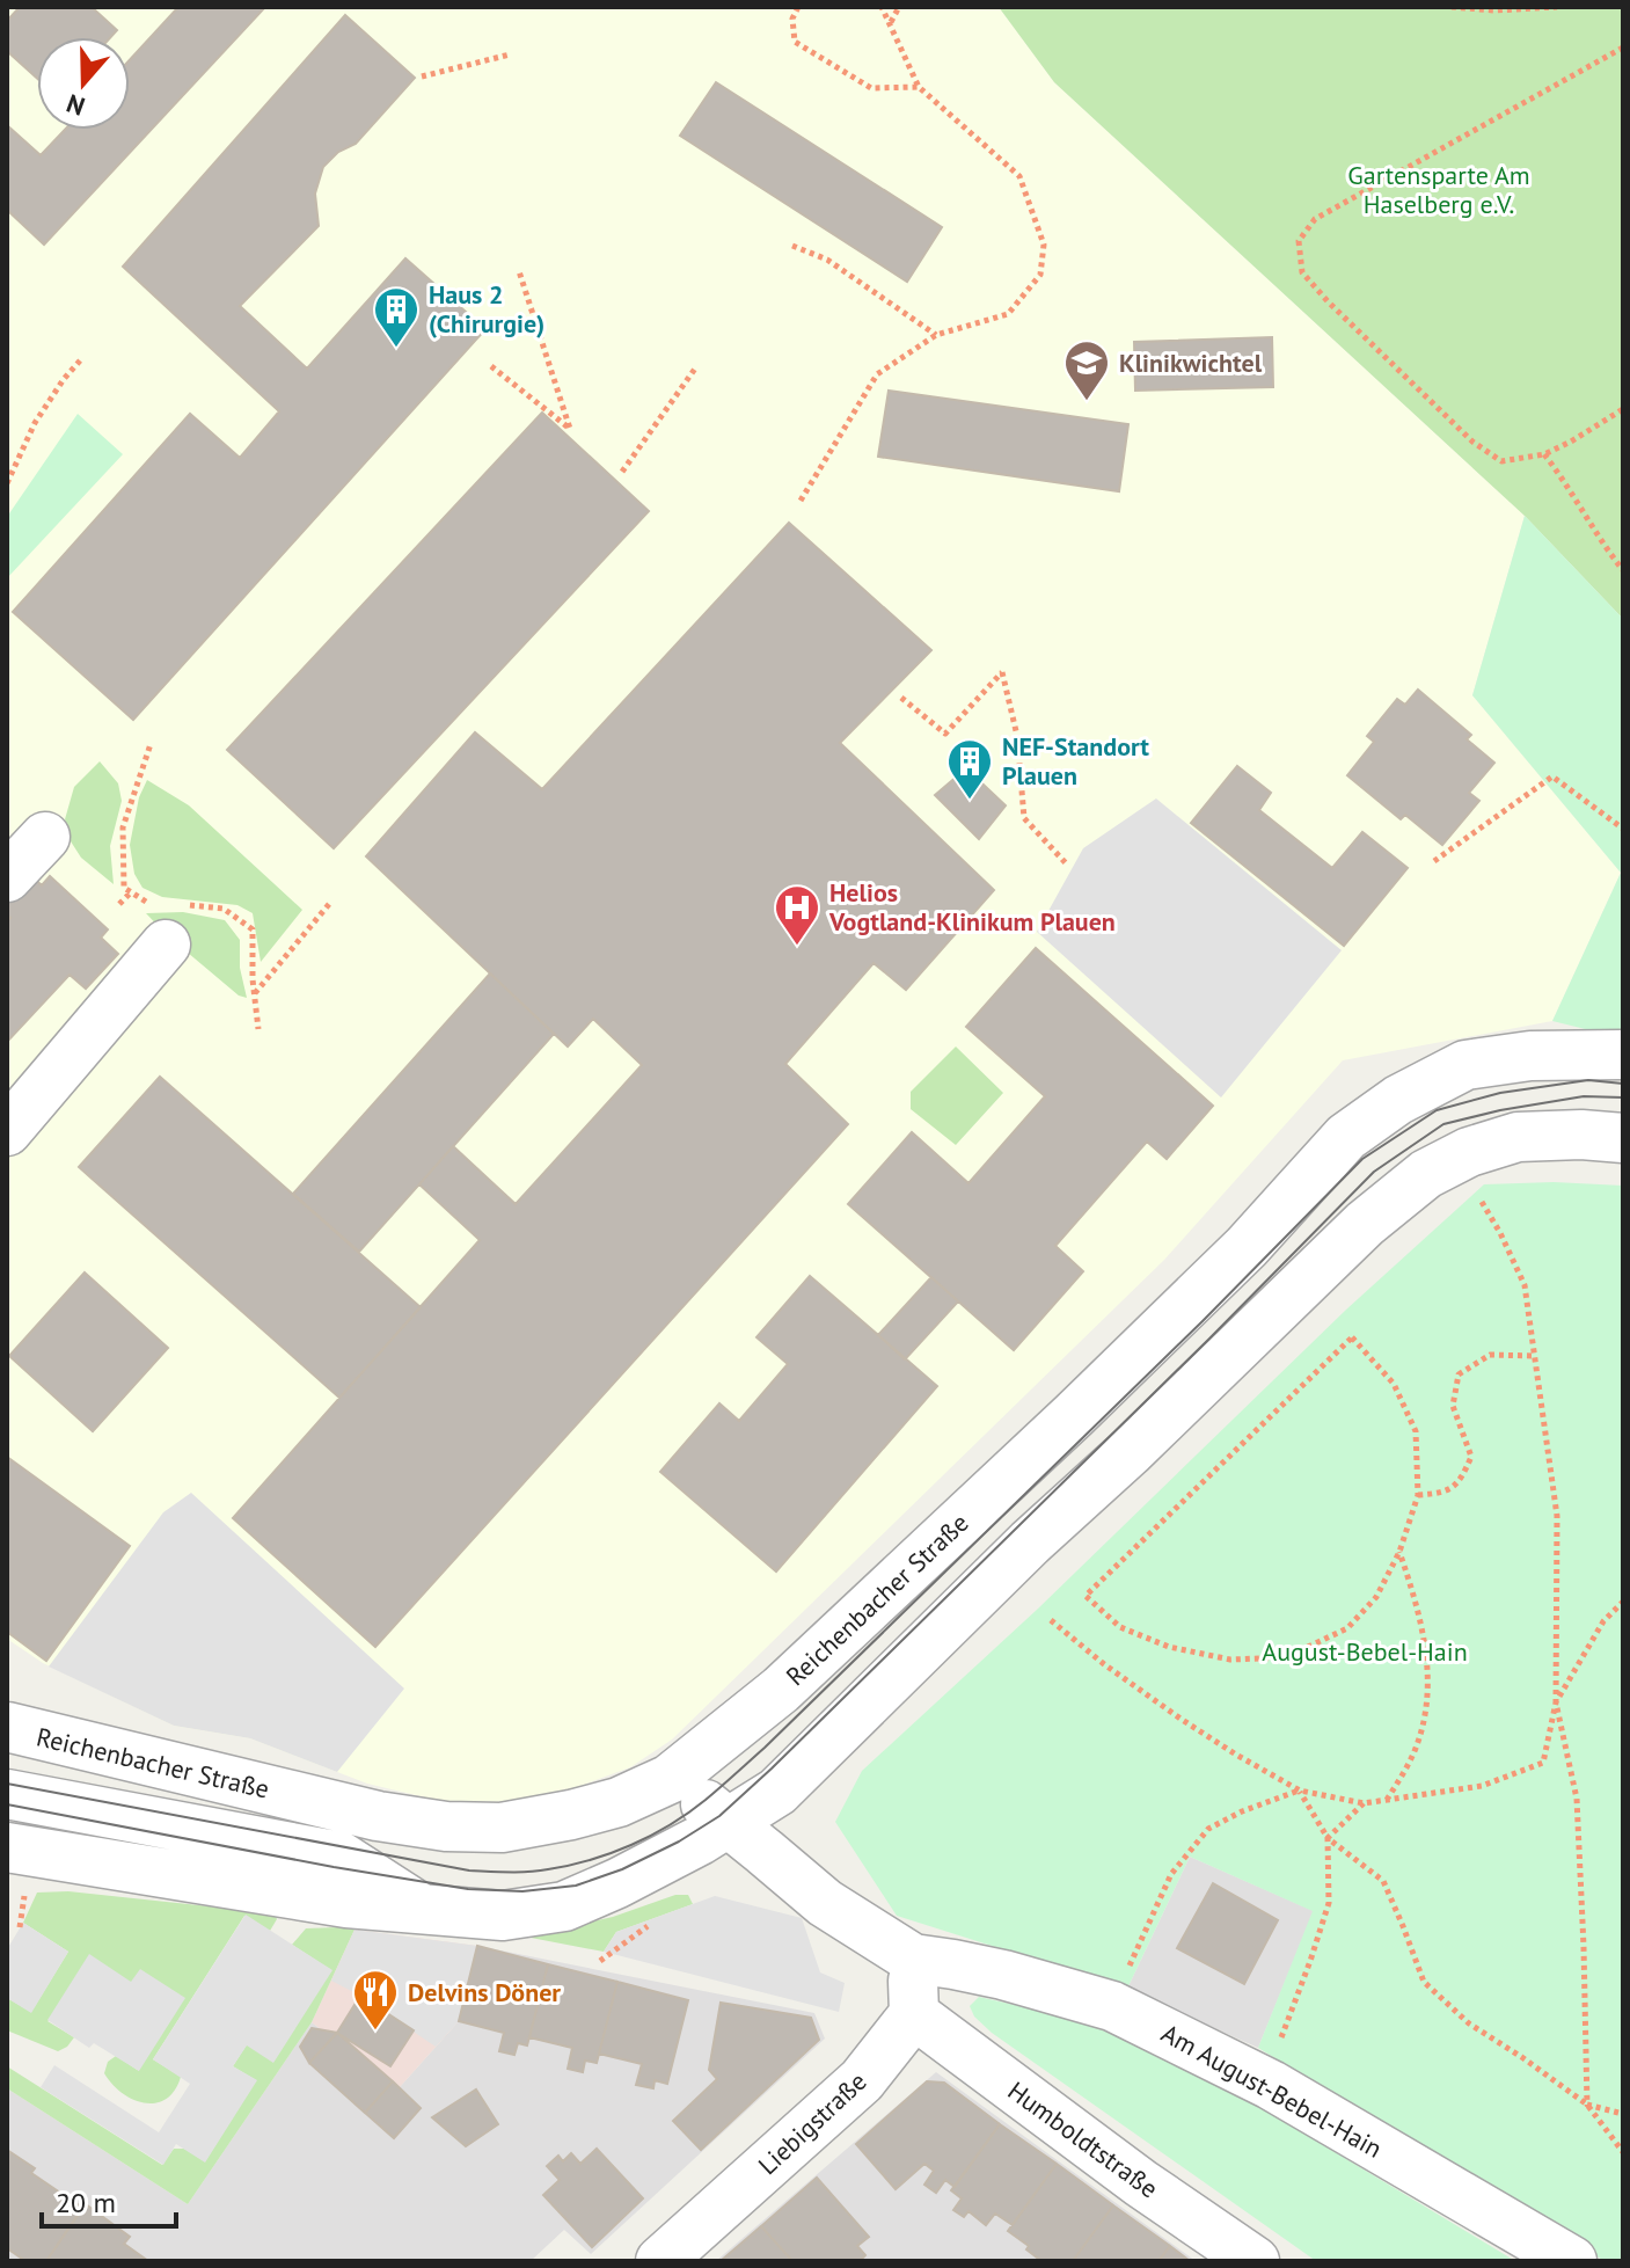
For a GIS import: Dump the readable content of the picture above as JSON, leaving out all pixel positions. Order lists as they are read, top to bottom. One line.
{"streets":{"street":["Reichenbacher Straße","Am August-Bebel-Hain","Liebigstraße","Humboldtstraße"]},"crossings":[["Liebigstraße","Humboldtstraße"]],"parks":["Gartensparte Am Haselberg e.V.","August-Bebel-Hain"],"places":{"building":["Haus 2 (Chirurgie)","NEF-Standort Plauen"],"school or university":["Klinikwichtel"],"hospital":["Helios Vogtland-Klinikum Plauen"],"restaurant":["Delvins Döner"]},"scale_bar":"20 m","north":"bottom"}
